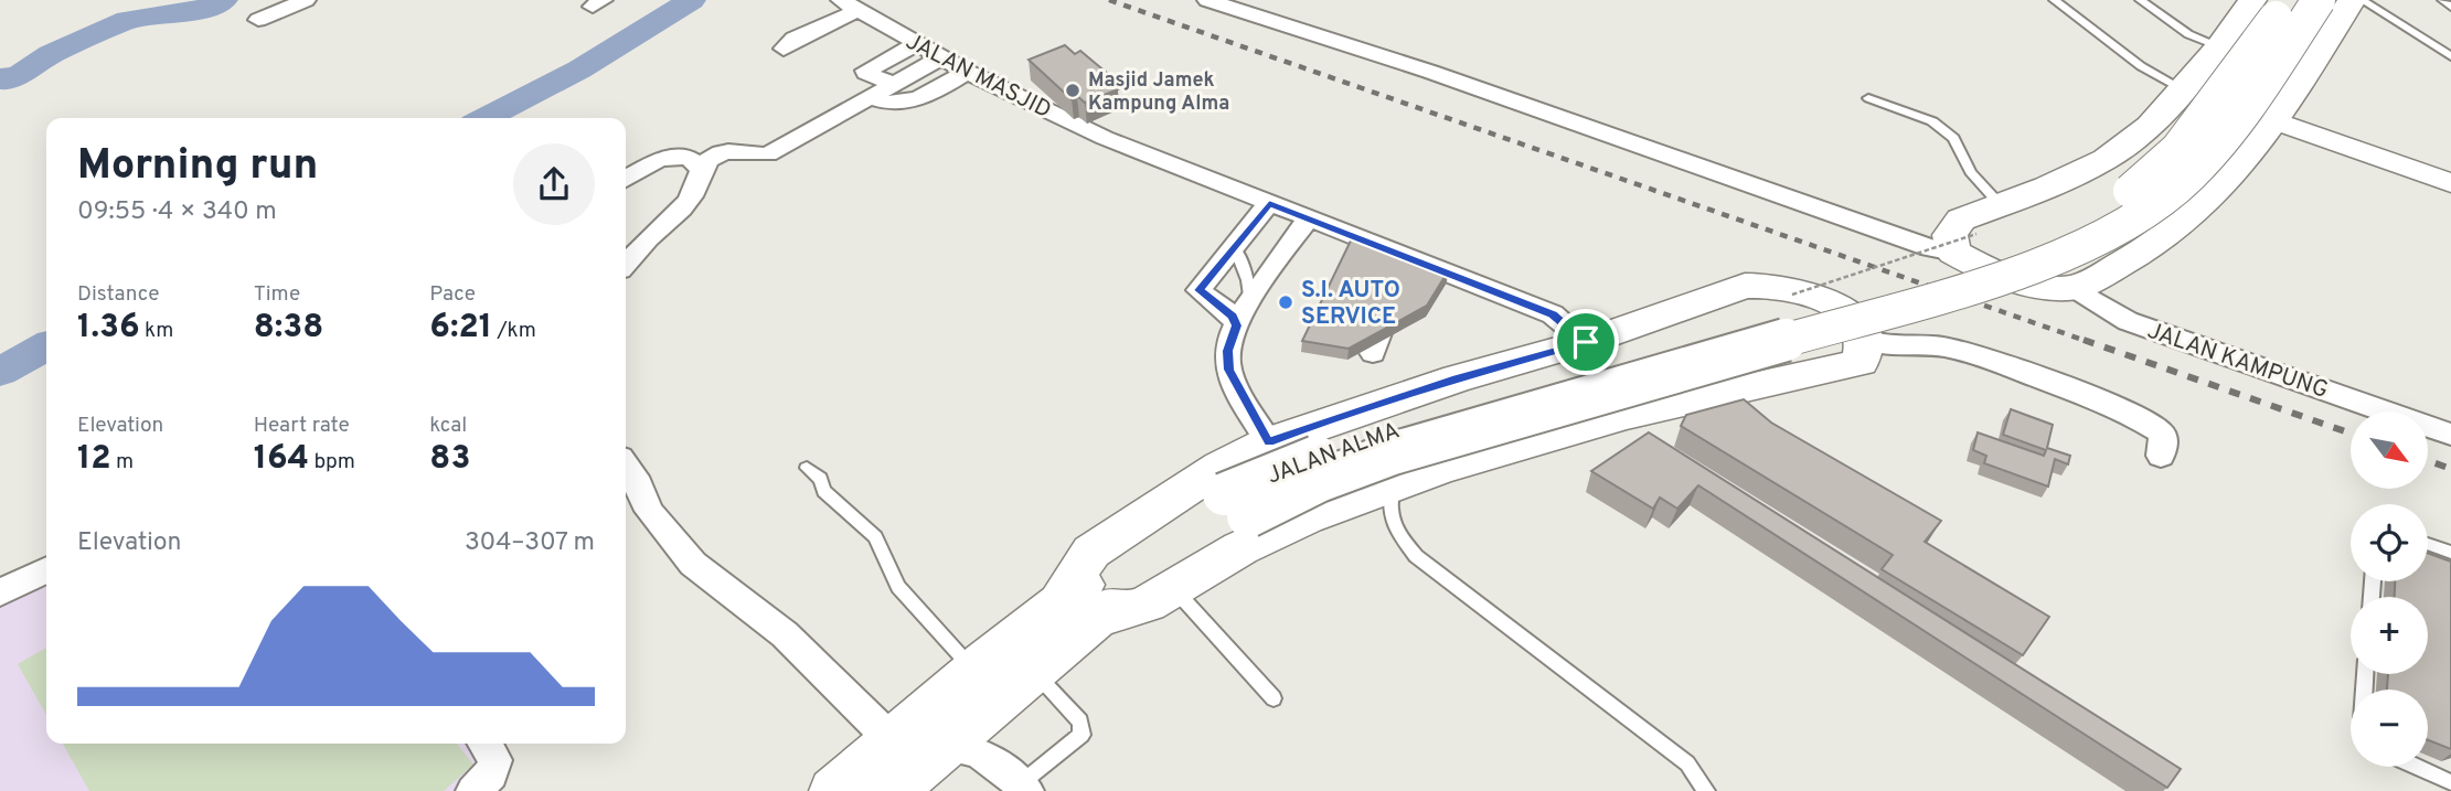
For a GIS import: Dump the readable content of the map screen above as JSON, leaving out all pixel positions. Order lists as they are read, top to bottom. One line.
{"streets":{"main road":["JALAN ALMA"],"street":["JALAN MASJID","JALAN KAMPUNG"]},"places":["Masjid Jamek Kampung Alma","S.I. AUTO SERVICE"],"north":"bottom right","page":{"heading":["Morning run","09:55 · 4 × 340 m"],"stats":[["Distance","1.36 km"],["Time","8:38"],["Pace","6:21 /km"],["Elevation","12 m"],["Heart rate","164 bpm"],["kcal","83"]],"map_buttons":["+","−"],"chart":["Elevation","304–307 m"]}}
